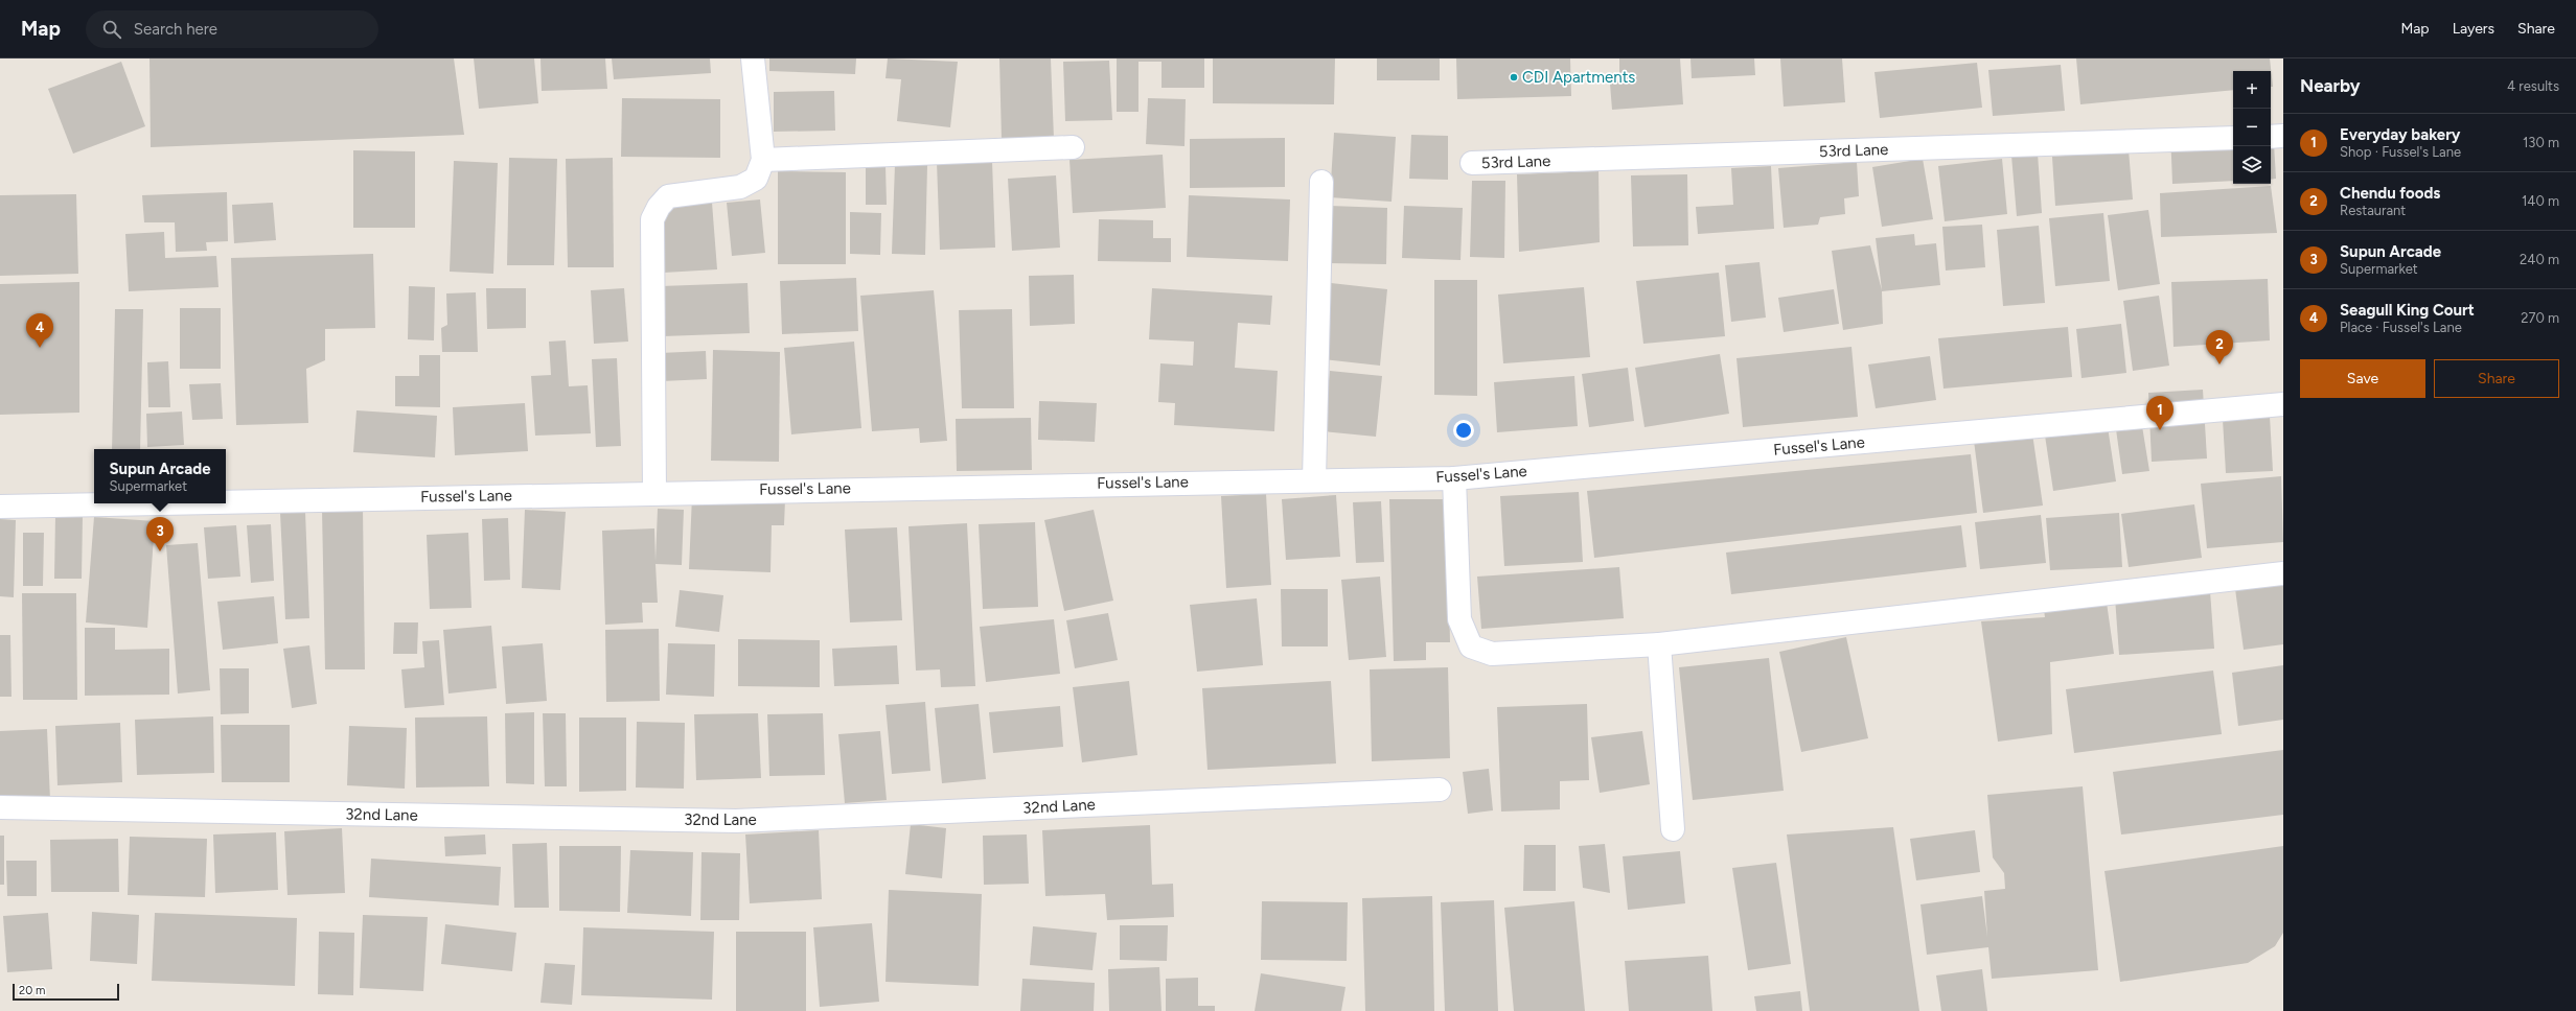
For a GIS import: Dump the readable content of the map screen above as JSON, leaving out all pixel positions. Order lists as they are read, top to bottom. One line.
{"streets":{"street":["53rd Lane","Fussel's Lane","32nd Lane"]},"places":["CDI Apartments"],"scale_bar":"20 m","page":{"header":"Map","search":"Search here","nav":["Map","Layers","Share"],"heading":["Nearby","4 results"],"map_buttons":["+","−"],"list":[{"mark":"1","name":"Everyday bakery","note":"Shop · Fussel's Lane","value":"130 m"},{"mark":"2","name":"Chendu foods","note":"Restaurant","value":"140 m"},{"mark":"3","name":"Supun Arcade","note":"Supermarket","value":"240 m"},{"mark":"4","name":"Seagull King Court","note":"Place · Fussel's Lane","value":"270 m"}],"pins":["4","2","1","3"],"buttons":["Save","Share"],"popup":["Supun Arcade","Supermarket"],"scale":"20 m"}}
